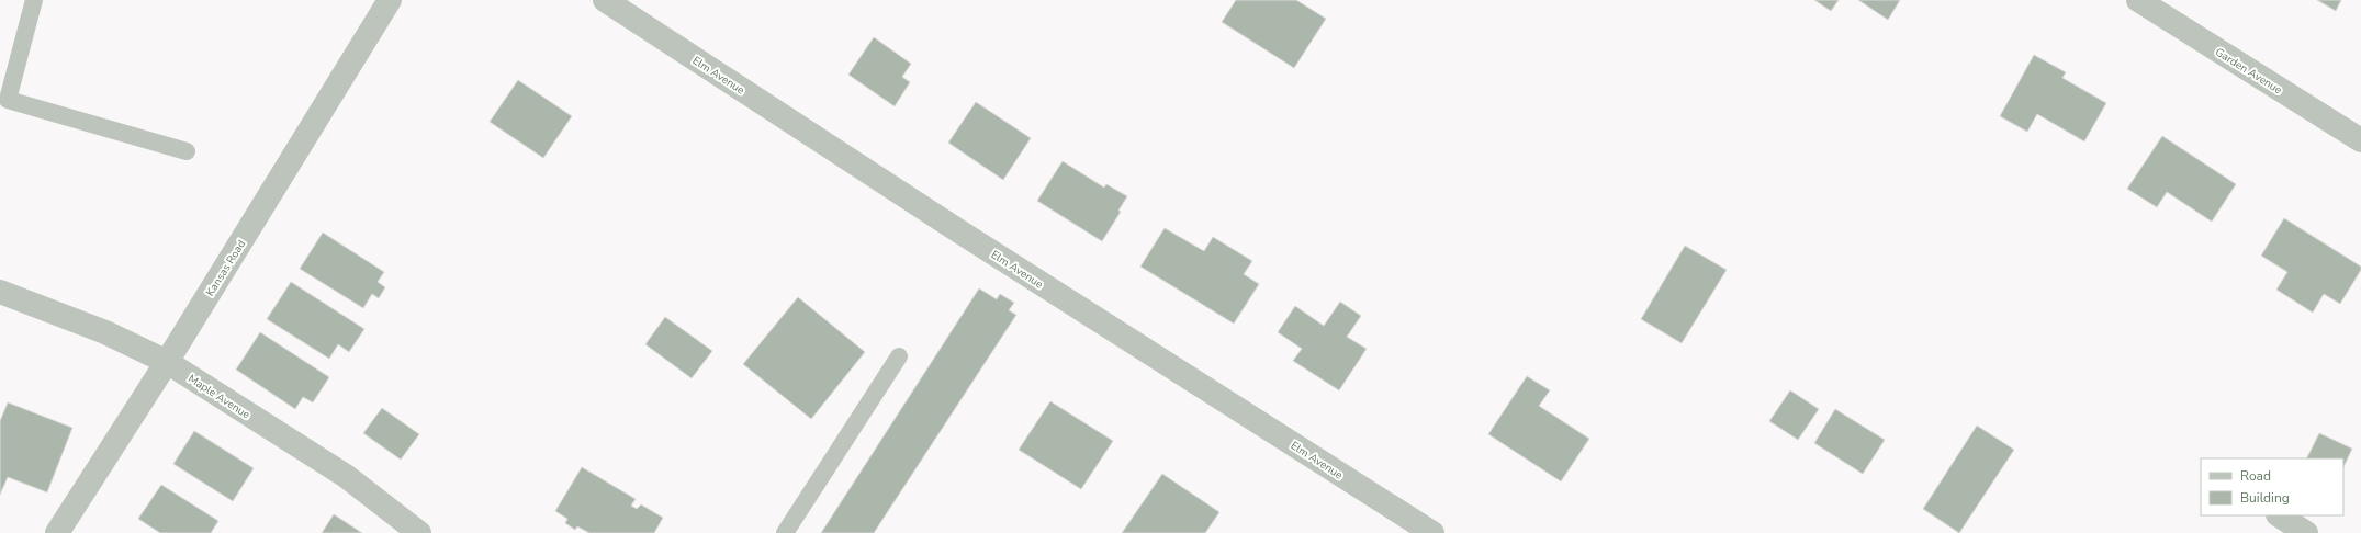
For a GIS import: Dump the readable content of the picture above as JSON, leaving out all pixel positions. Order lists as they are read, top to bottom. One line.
{"streets":{"street":["Garden Avenue","Elm Avenue","Kansas Road","Maple Avenue"]},"crossings":[["Kansas Road","Maple Avenue"]],"legend":["Road","Building"]}
